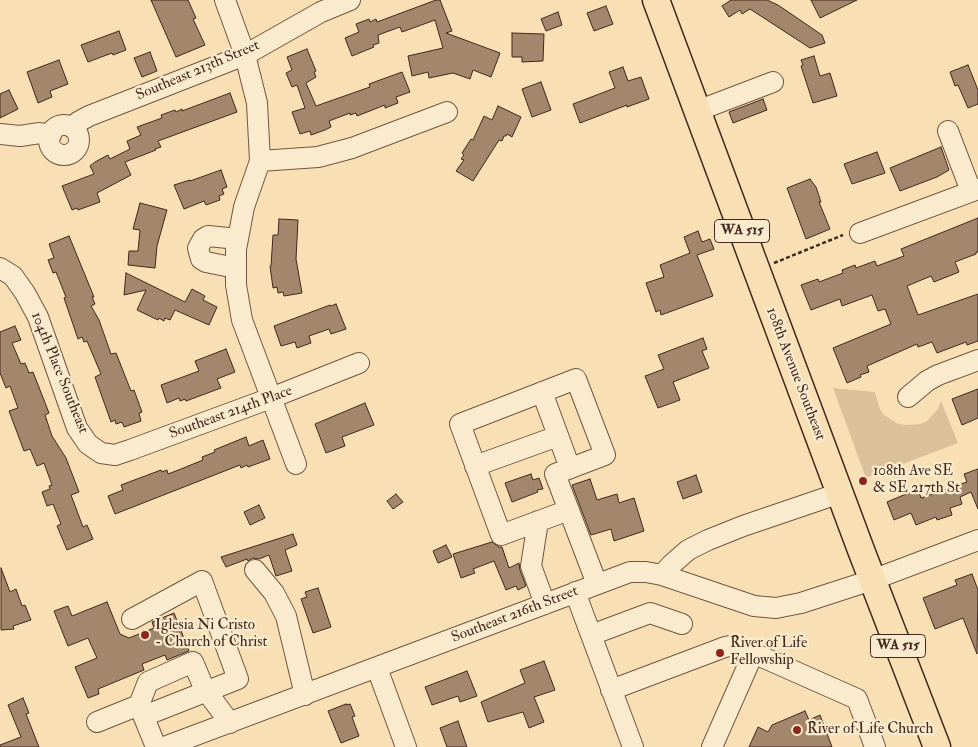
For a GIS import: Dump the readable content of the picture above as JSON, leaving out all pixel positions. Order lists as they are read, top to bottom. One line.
{"streets":{"main road":["WA 515","108th Avenue Southeast"],"street":["Southeast 213th Street","104th Place Southeast","Southeast 214th Place","Southeast 216th Street"]},"crossings":[["104th Place Southeast","Southeast 214th Place"],["108th Avenue Southeast","Southeast 216th Street"]],"places":["108th Ave SE & SE 217th St","Iglesia Ni Cristo - Church of Christ","River of Life Fellowship","River of Life Church"]}
